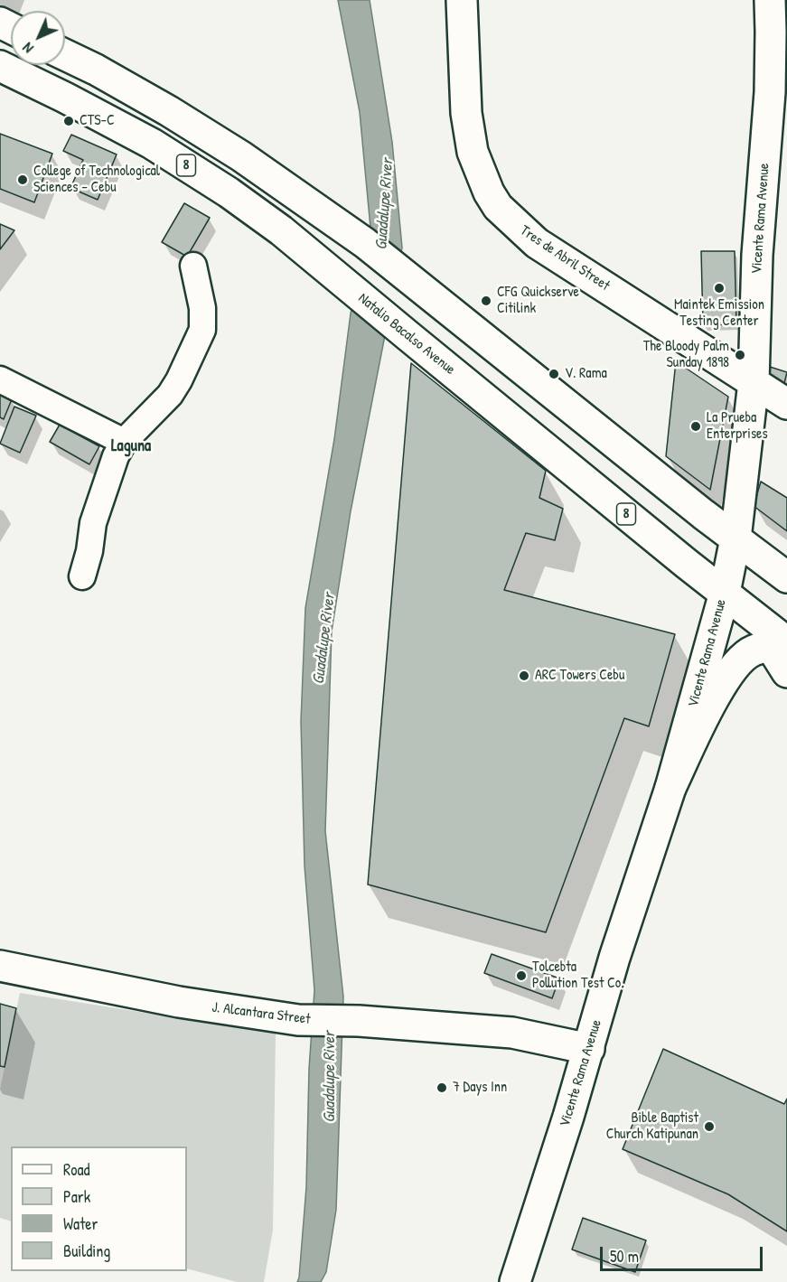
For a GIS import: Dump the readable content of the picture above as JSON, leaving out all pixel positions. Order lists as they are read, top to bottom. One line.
{"streets":{"main road":["8","Vicente Rama Avenue","Tres de Abril Street","Natalio Bacalso Avenue","J. Alcantara Street"]},"crossings":[["Vicente Rama Avenue","Tres de Abril Street"],["Vicente Rama Avenue","Natalio Bacalso Avenue"],["Vicente Rama Avenue","J. Alcantara Street"]],"districts":["Laguna"],"water":["Guadalupe River"],"places":["CTS-C","College of Technological Sciences – Cebu","Maintek Emission Testing Center","CFG Quickserve Citilink","The Bloody Palm Sunday 1898","V. Rama","La Prueba Enterprises","ARC Towers Cebu","Tolcebta Pollution Test Co.","7 Days Inn","Bible Baptist Church Katipunan"],"legend":["Road","Park","Water","Building"],"scale_bar":"50 m","north":"bottom left"}
